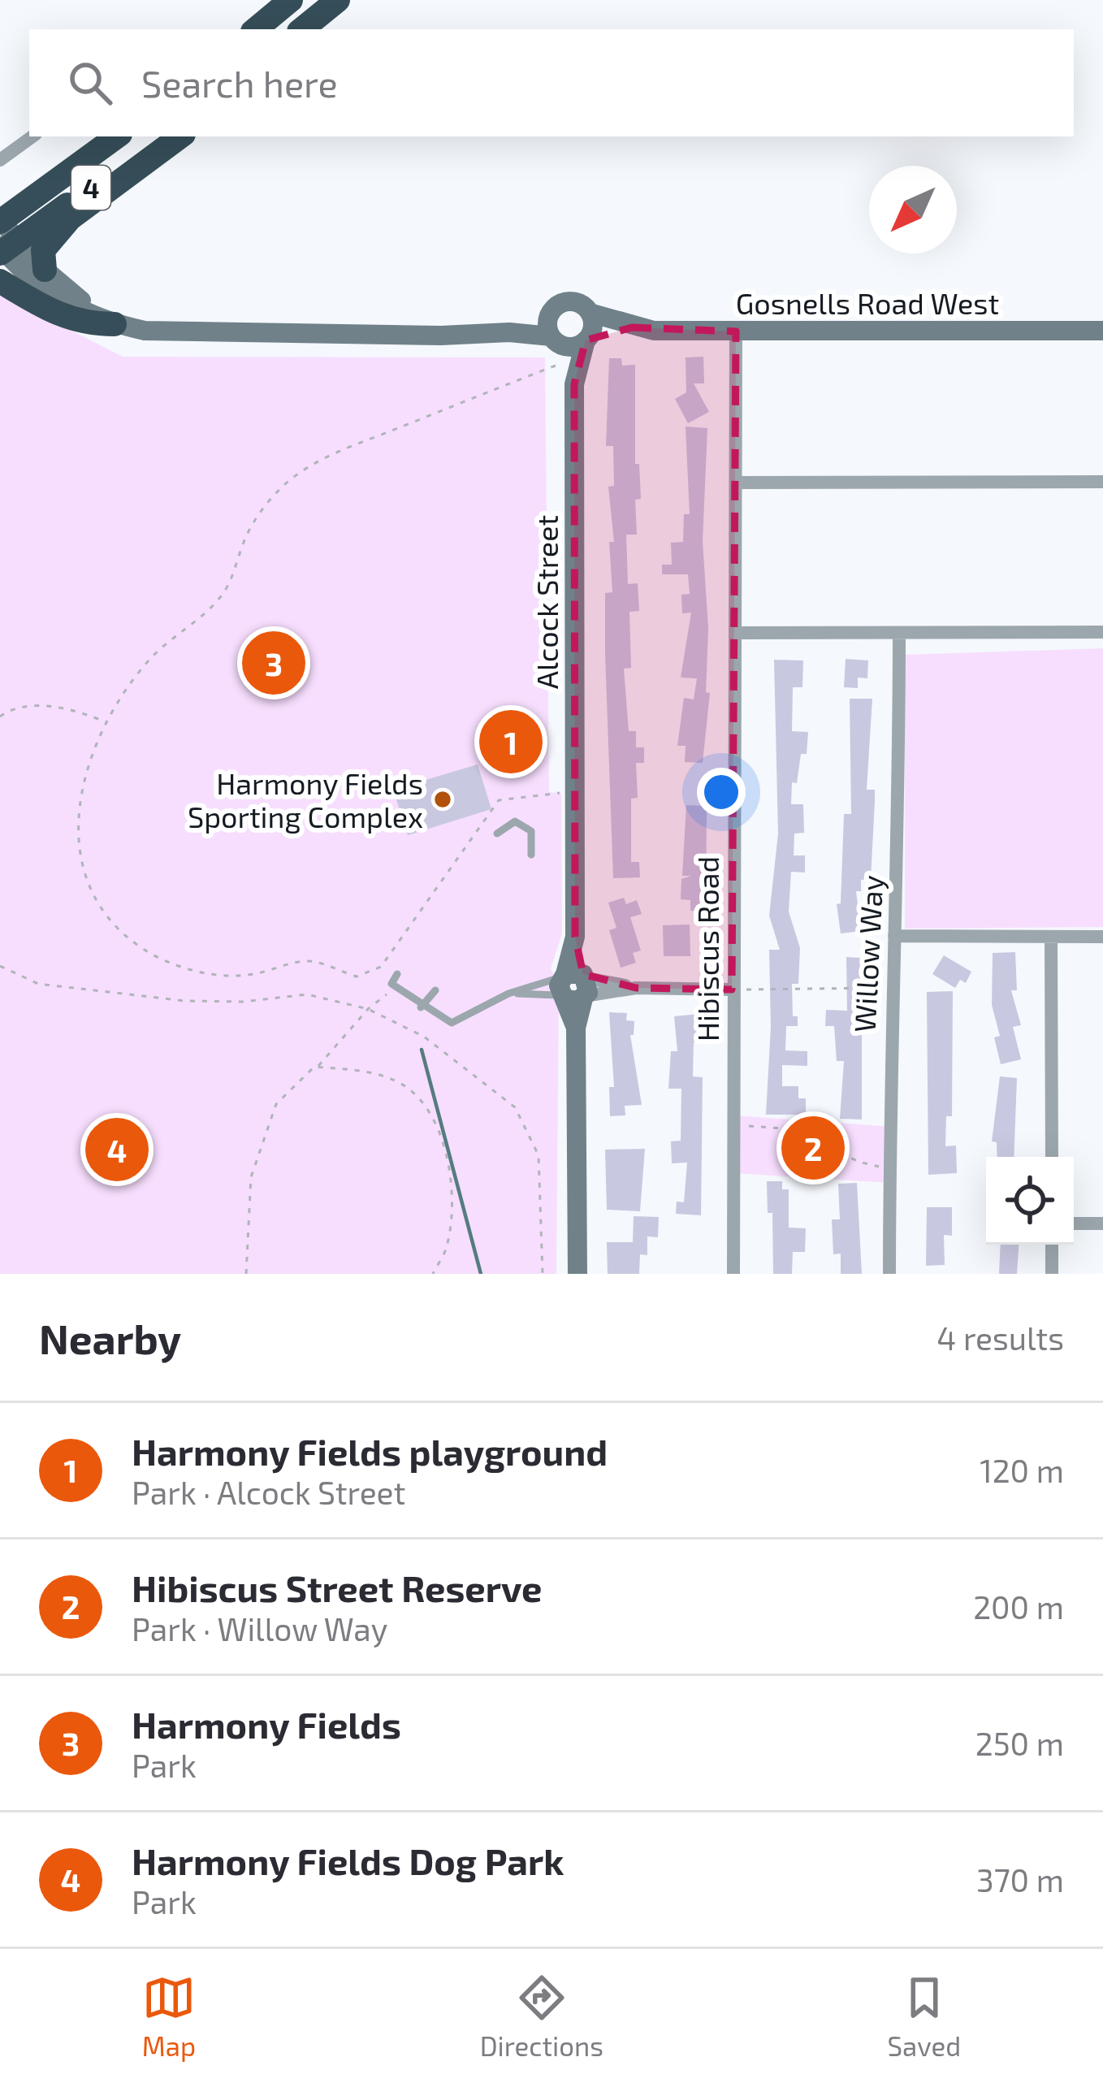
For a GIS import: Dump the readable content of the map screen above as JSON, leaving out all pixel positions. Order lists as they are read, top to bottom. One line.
{"streets":{"highway":["4"],"main road":["Gosnells Road West","Alcock Street"],"street":["Hibiscus Road","Willow Way"]},"crossings":[["4","Gosnells Road West"],["Gosnells Road West","Alcock Street"],["Gosnells Road West","Hibiscus Road"]],"places":["Harmony Fields Sporting Complex"],"north":"bottom left","page":{"search":"Search here","pins":["3","1","2","4"],"heading":["Nearby","4 results"],"list":[{"mark":"1","name":"Harmony Fields playground","note":"Park · Alcock Street","value":"120 m"},{"mark":"2","name":"Hibiscus Street Reserve","note":"Park · Willow Way","value":"200 m"},{"mark":"3","name":"Harmony Fields","note":"Park","value":"250 m"},{"mark":"4","name":"Harmony Fields Dog Park","note":"Park","value":"370 m"}],"nav":["Map","Directions","Saved"]}}
